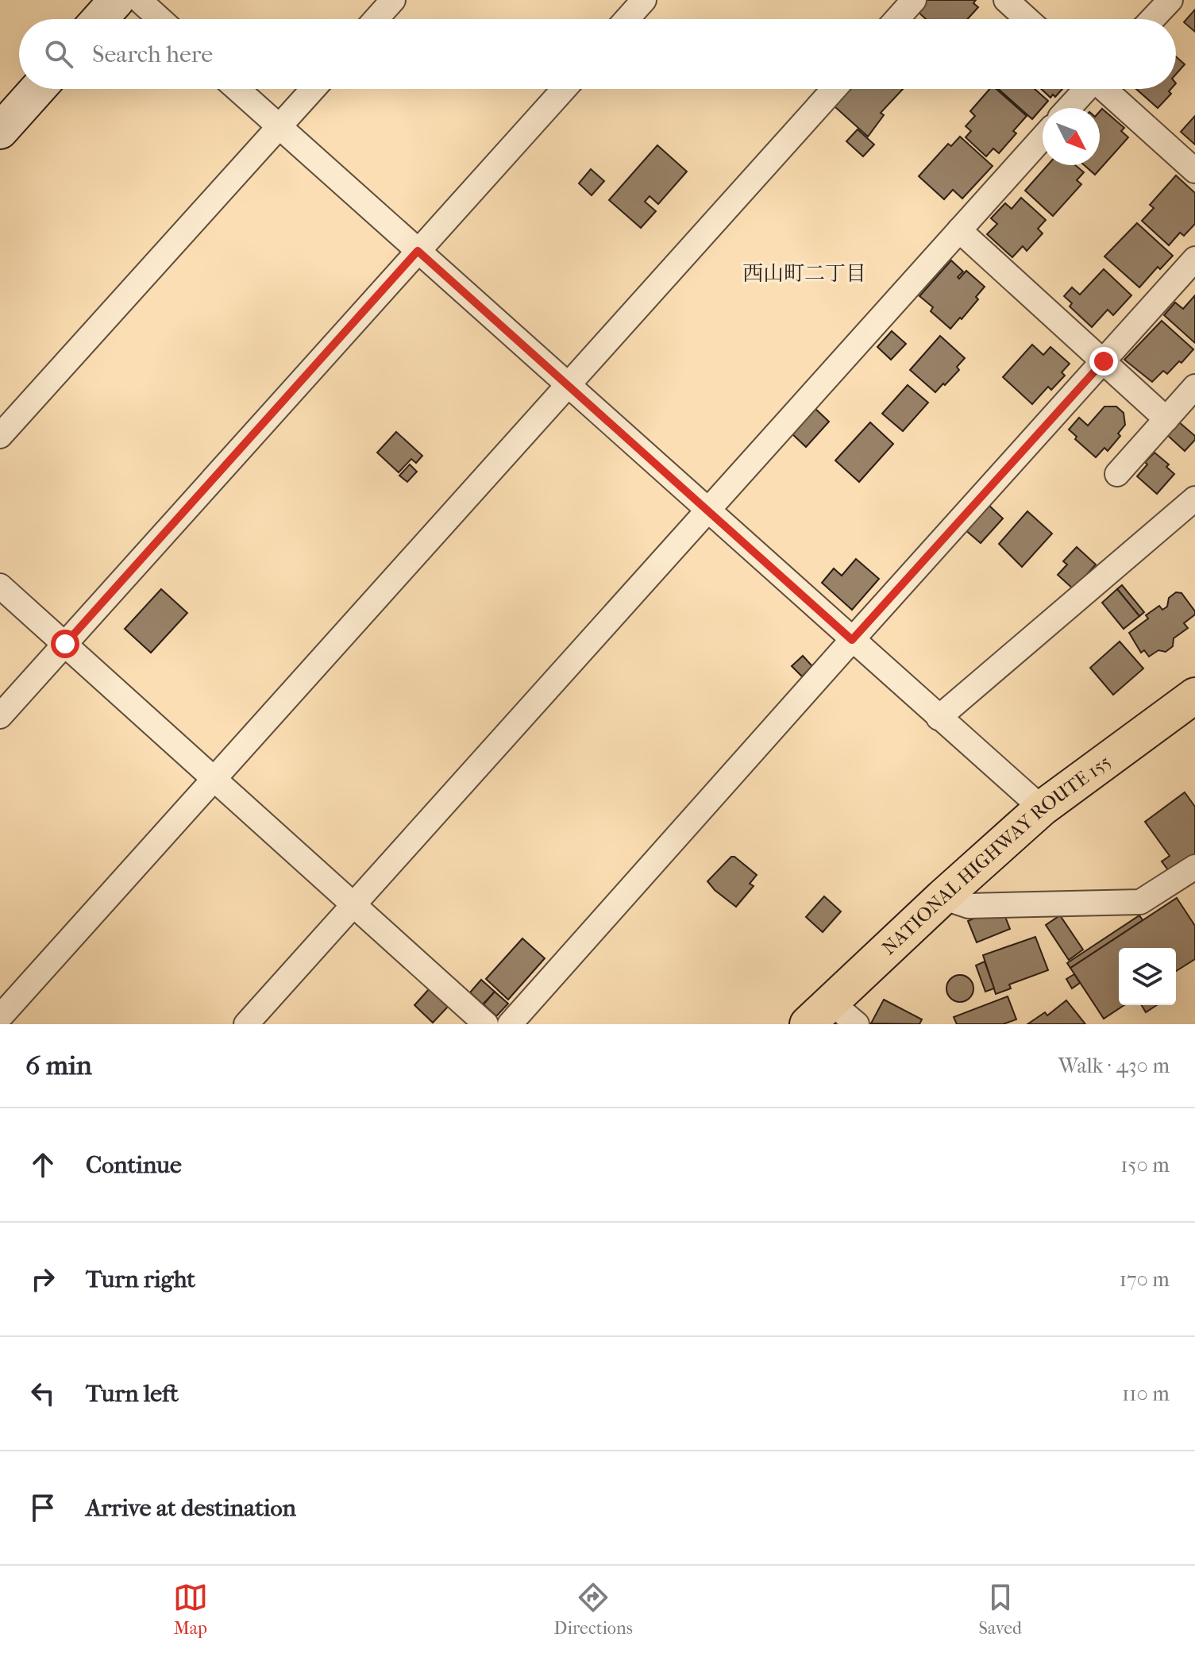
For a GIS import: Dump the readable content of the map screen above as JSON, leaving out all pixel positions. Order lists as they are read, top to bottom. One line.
{"streets":{"highway":["NATIONAL HIGHWAY ROUTE 155"]},"districts":["西山町二丁目"],"north":"bottom right","page":{"search":"Search here","heading":["6 min","Walk · 430 m"],"list":[["Continue","150 m"],["Turn right","170 m"],["Turn left","110 m"],"Arrive at destination"],"nav":["Map","Directions","Saved"]}}
